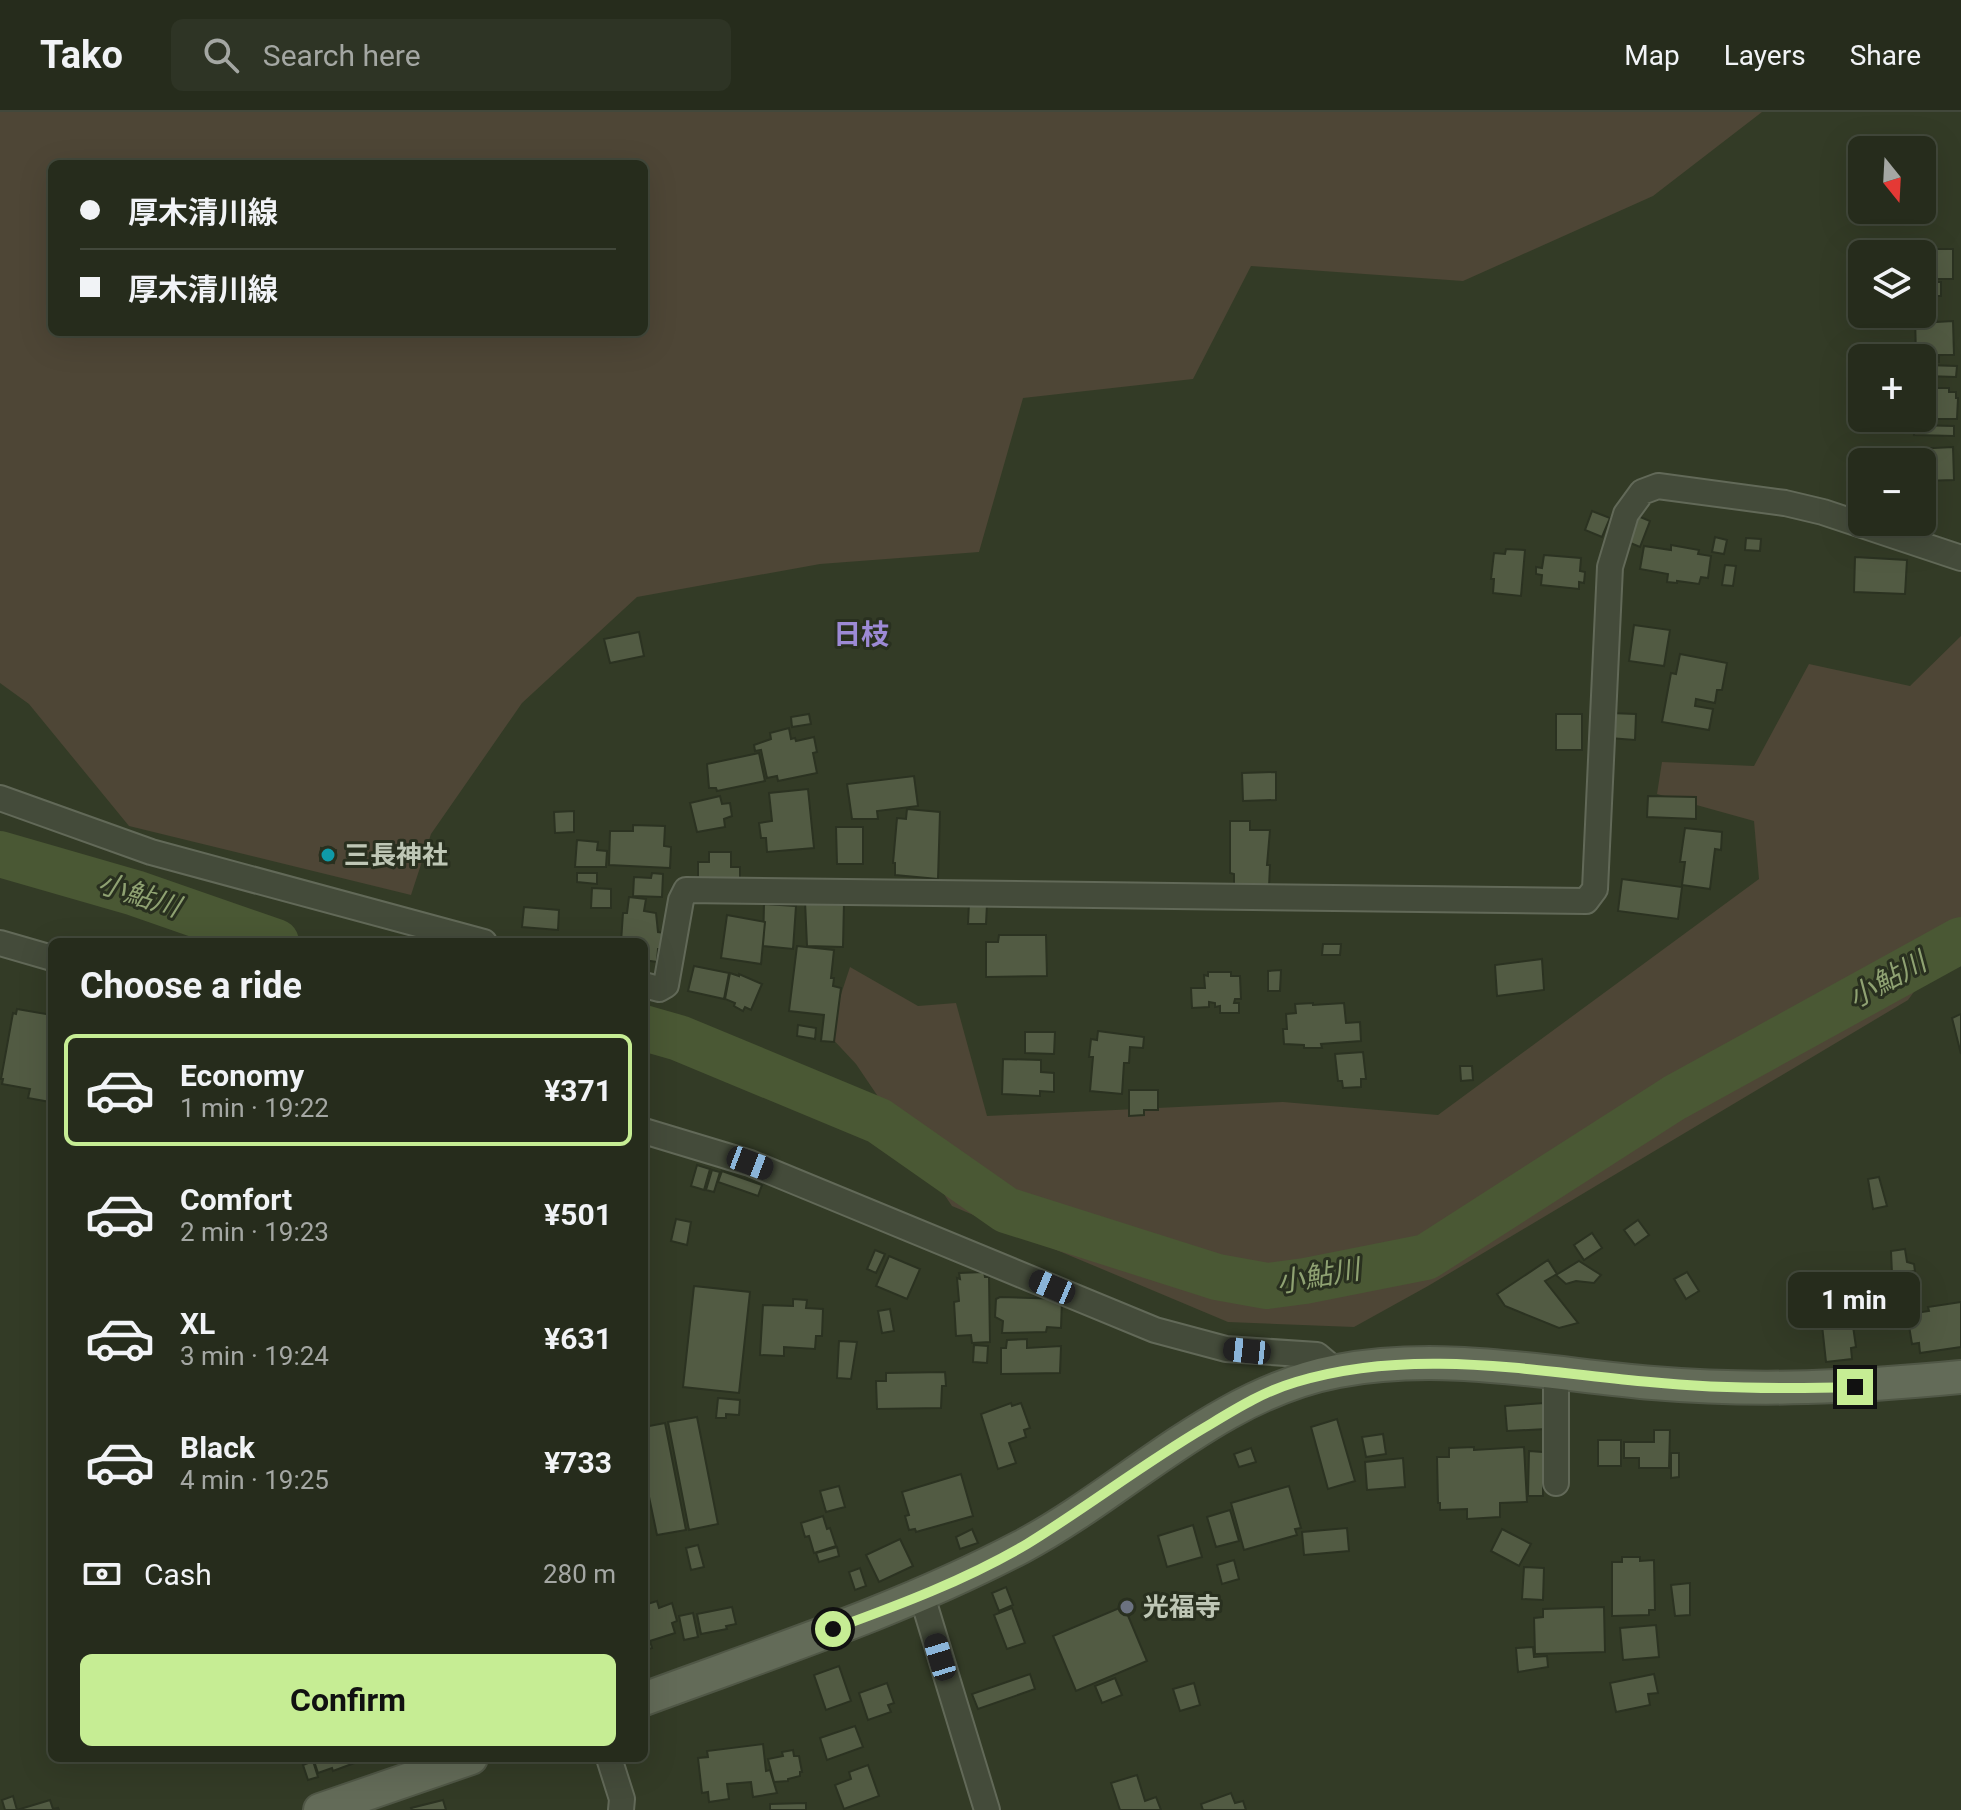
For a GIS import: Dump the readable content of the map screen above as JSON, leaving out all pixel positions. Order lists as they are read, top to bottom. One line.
{"districts":["日枝"],"water":["小鮎川"],"places":["三長神社","光福寺"],"north":"bottom","page":{"header":"Tako","search":"Search here","nav":["Map","Layers","Share"],"map_buttons":["+","−"],"banner":["厚木清川線","厚木清川線"],"heading":"Choose a ride","list":[{"name":"Economy","note":"1 min · 19:22","value":"¥371"},{"name":"Comfort","note":"2 min · 19:23","value":"¥501"},{"name":"XL","note":"3 min · 19:24","value":"¥631"},{"name":"Black","note":"4 min · 19:25","value":"¥733"}],"bubble":"1 min","pay":["Cash","280 m"],"buttons":"Confirm"}}
